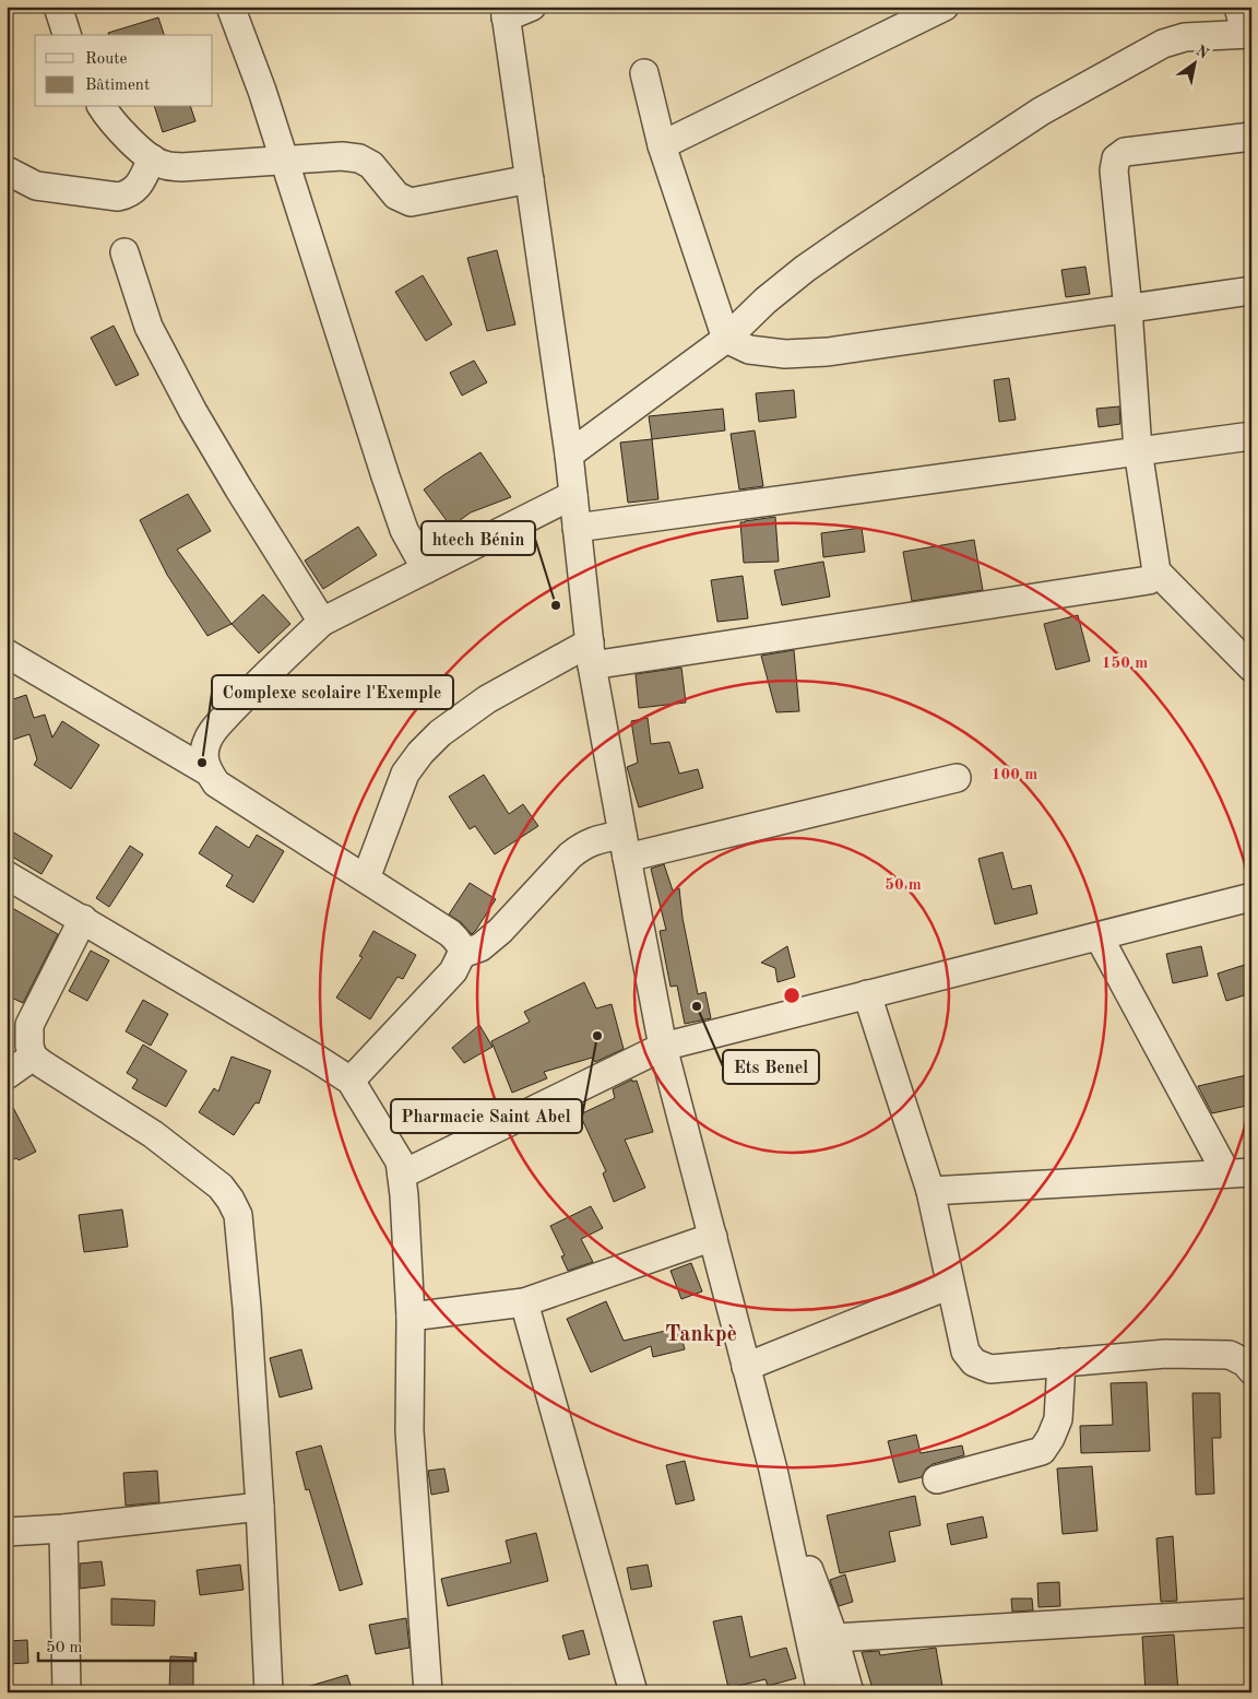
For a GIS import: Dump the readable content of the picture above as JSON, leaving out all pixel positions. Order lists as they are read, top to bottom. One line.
{"districts":["Tankpè"],"places":["htech Bénin","Complexe scolaire l'Exemple","Ets Benel","Pharmacie Saint Abel"],"legend":["Route","Bâtiment"],"scale_bar":"50 m","north":"top right","rings":["150 m","100 m","50 m"]}
